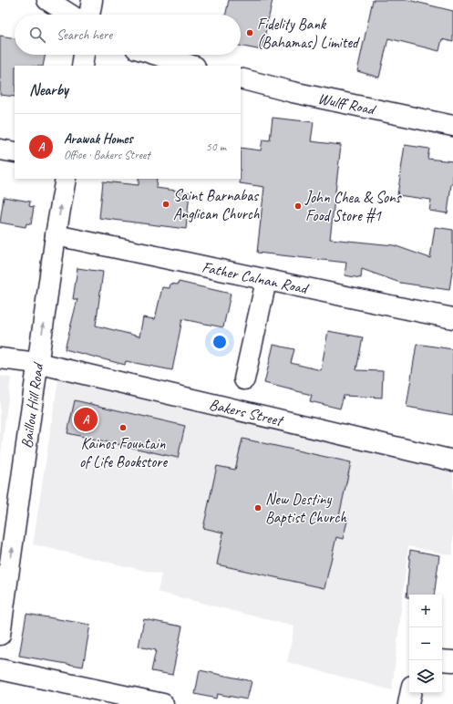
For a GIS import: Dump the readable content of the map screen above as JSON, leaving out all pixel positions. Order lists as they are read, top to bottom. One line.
{"streets":{"street":["Wulff Road","Father Calnan Road","Baillou Hill Road","Bakers Street"]},"crossings":[["Father Calnan Road","Baillou Hill Road"],["Baillou Hill Road","Bakers Street"]],"one_way":["Baillou Hill Road"],"places":["Fidelity Bank (Bahamas) Limited","Saint Barnabas Anglican Church","John Chea & Sons Food Store #1","Kainos Fountain of Life Bookstore","New Destiny Baptist Church"],"page":{"search":"Search here","heading":"Nearby","list":[{"mark":"A","name":"Arawak Homes","note":"Office · Bakers Street","value":"50 m"}],"pins":"A","map_buttons":["+","−"]}}
